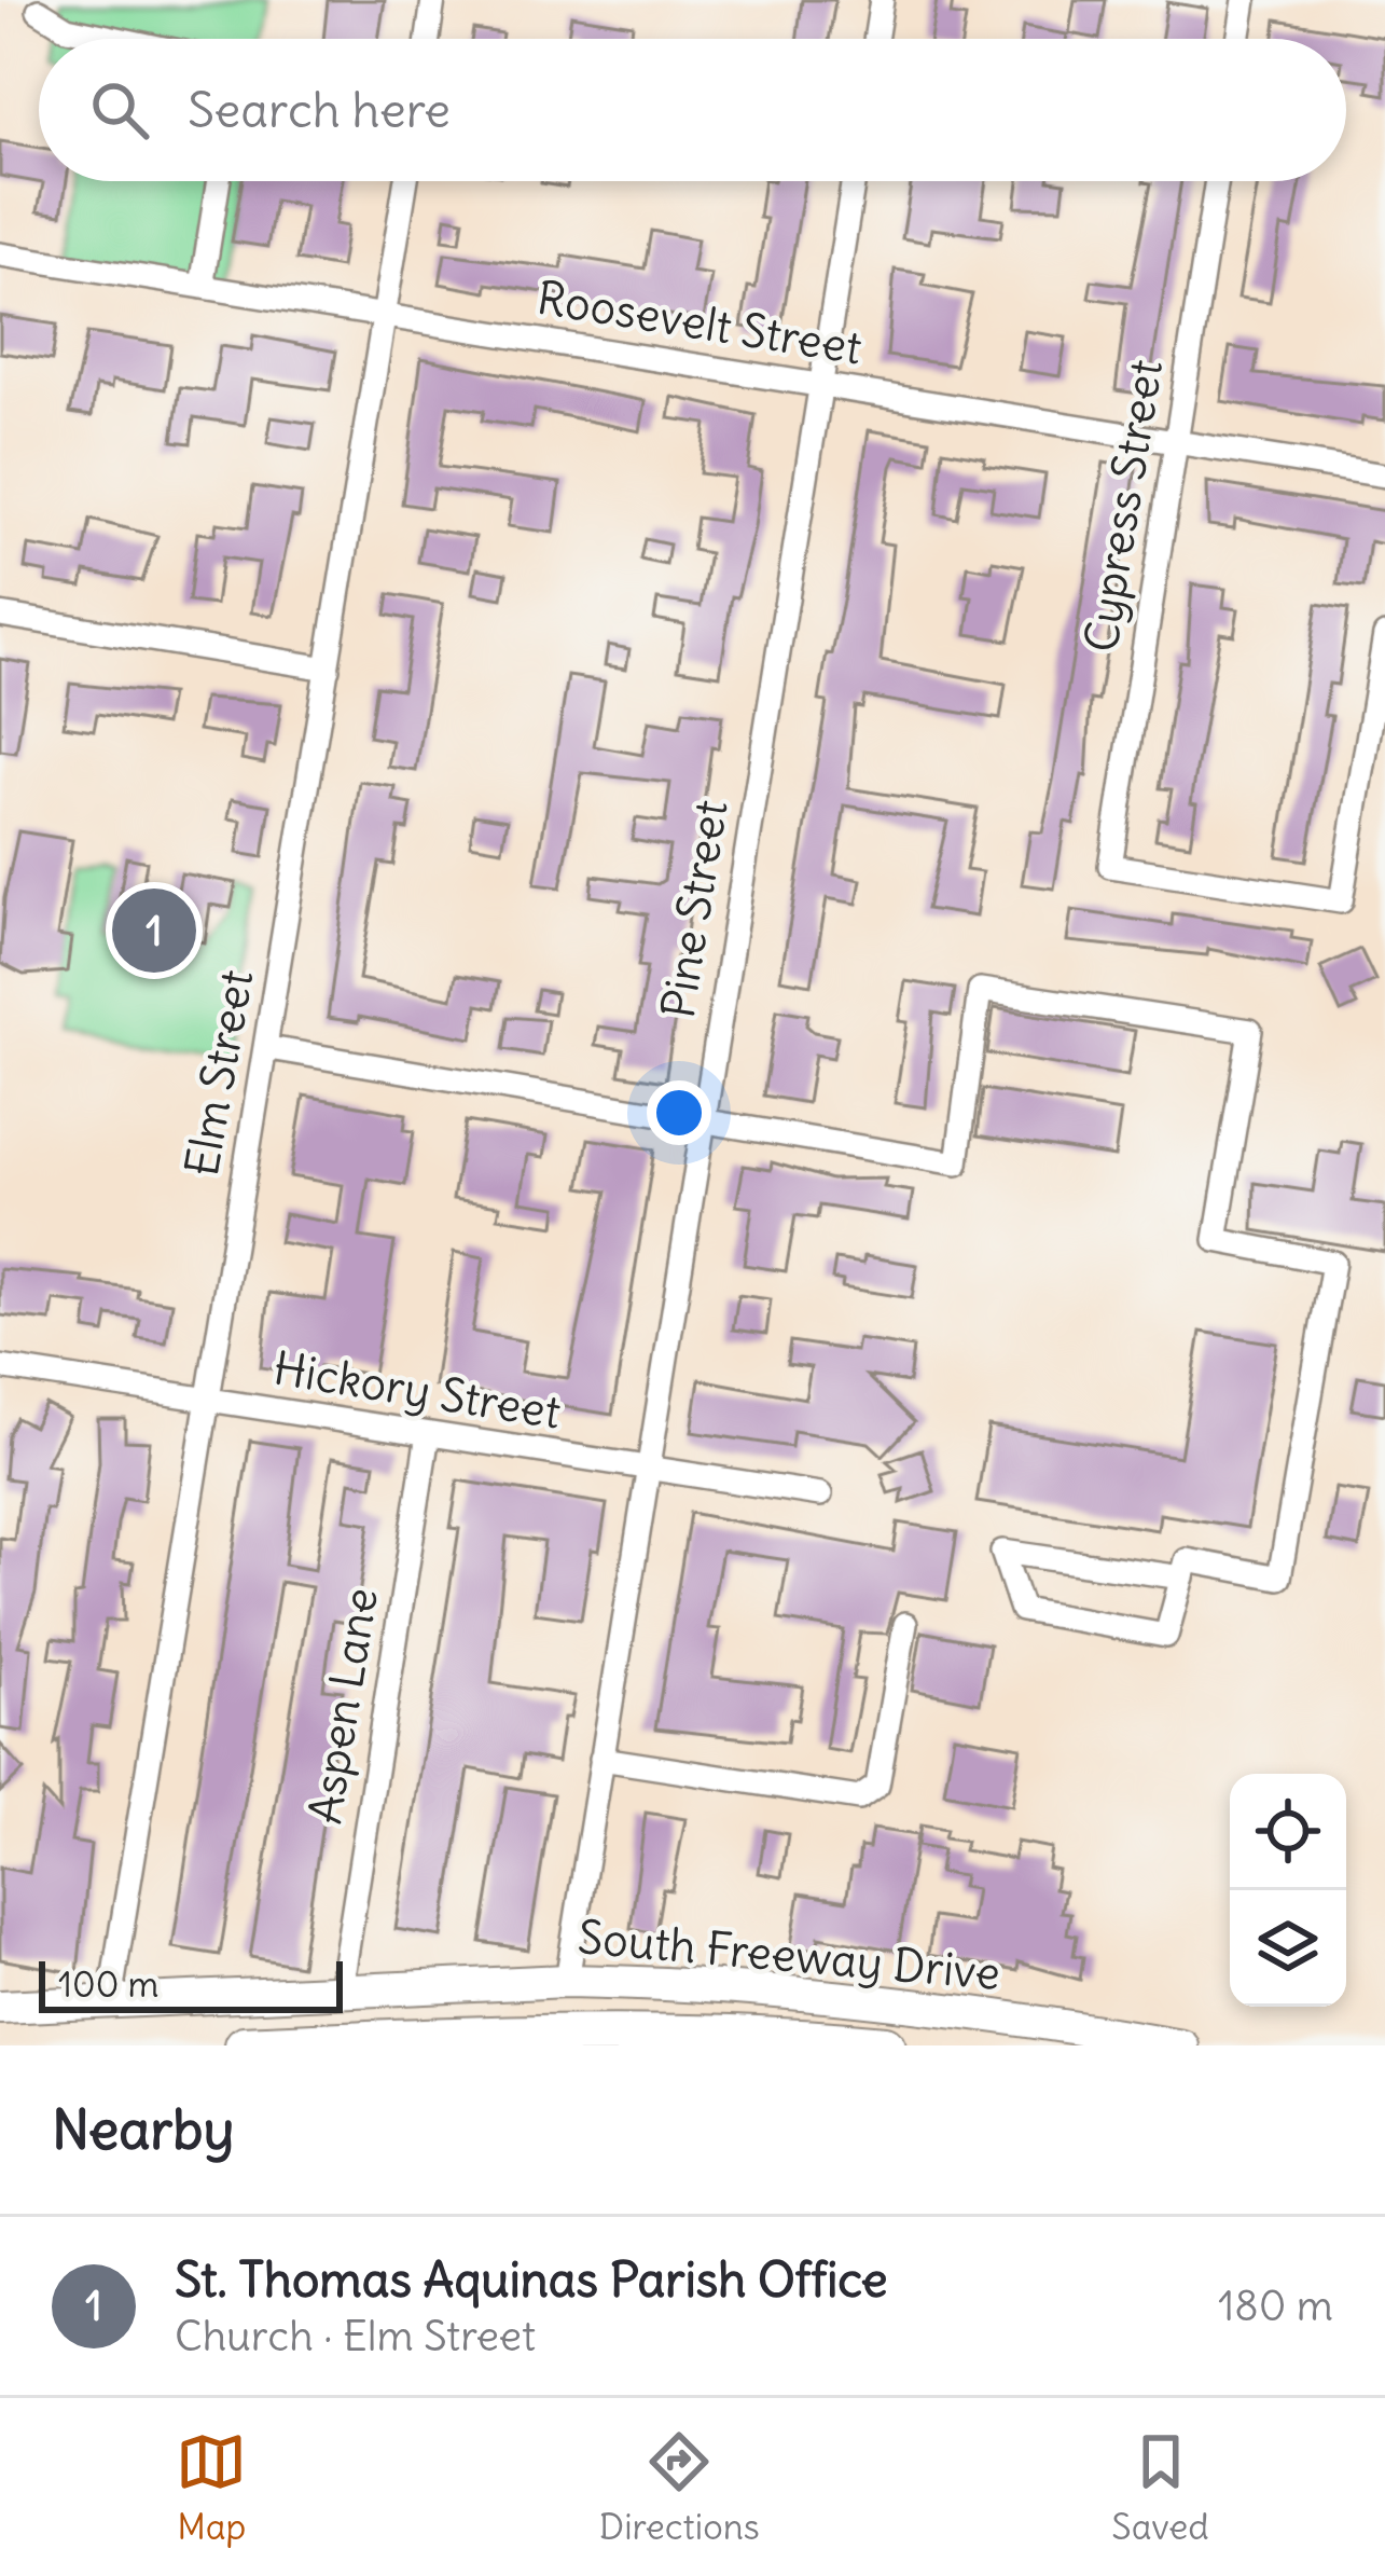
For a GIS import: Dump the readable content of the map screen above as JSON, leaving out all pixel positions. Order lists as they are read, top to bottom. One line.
{"streets":{"street":["Roosevelt Street","Cypress Street","Pine Street","Elm Street","Hickory Street","Aspen Lane","South Freeway Drive"]},"crossings":[["Roosevelt Street","Cypress Street"],["Roosevelt Street","Pine Street"],["Roosevelt Street","Elm Street"],["Pine Street","Hickory Street"],["Pine Street","South Freeway Drive"],["Elm Street","Hickory Street"],["Elm Street","South Freeway Drive"],["Hickory Street","Aspen Lane"],["Aspen Lane","South Freeway Drive"]],"scale_bar":"100 m","page":{"search":"Search here","pins":"1","scale":"100 m","heading":"Nearby","list":[{"mark":"1","name":"St. Thomas Aquinas Parish Office","note":"Church · Elm Street","value":"180 m"}],"nav":["Map","Directions","Saved"]}}
